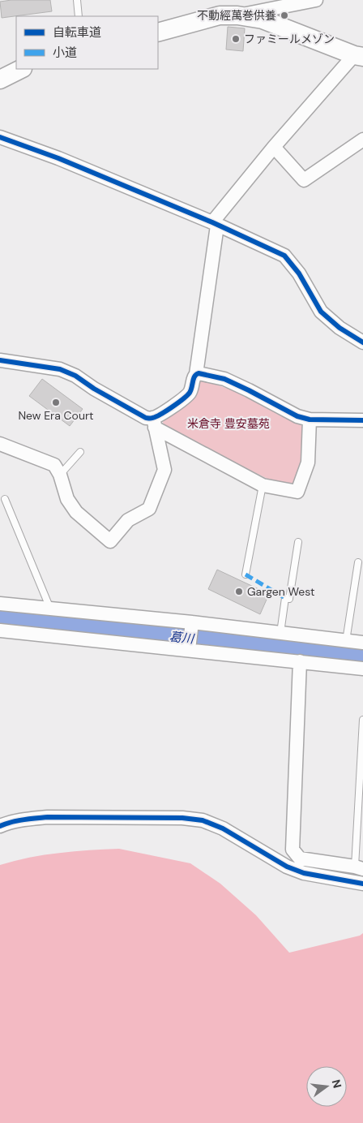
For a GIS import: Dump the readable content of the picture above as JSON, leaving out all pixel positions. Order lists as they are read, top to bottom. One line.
{"water":["葛川"],"parks":["米倉寺 豊安墓苑"],"places":["不動經萬巻供養","ファミールメゾン","New Era Court","Gargen West"],"legend":["自転車道","小道"],"north":"right"}
